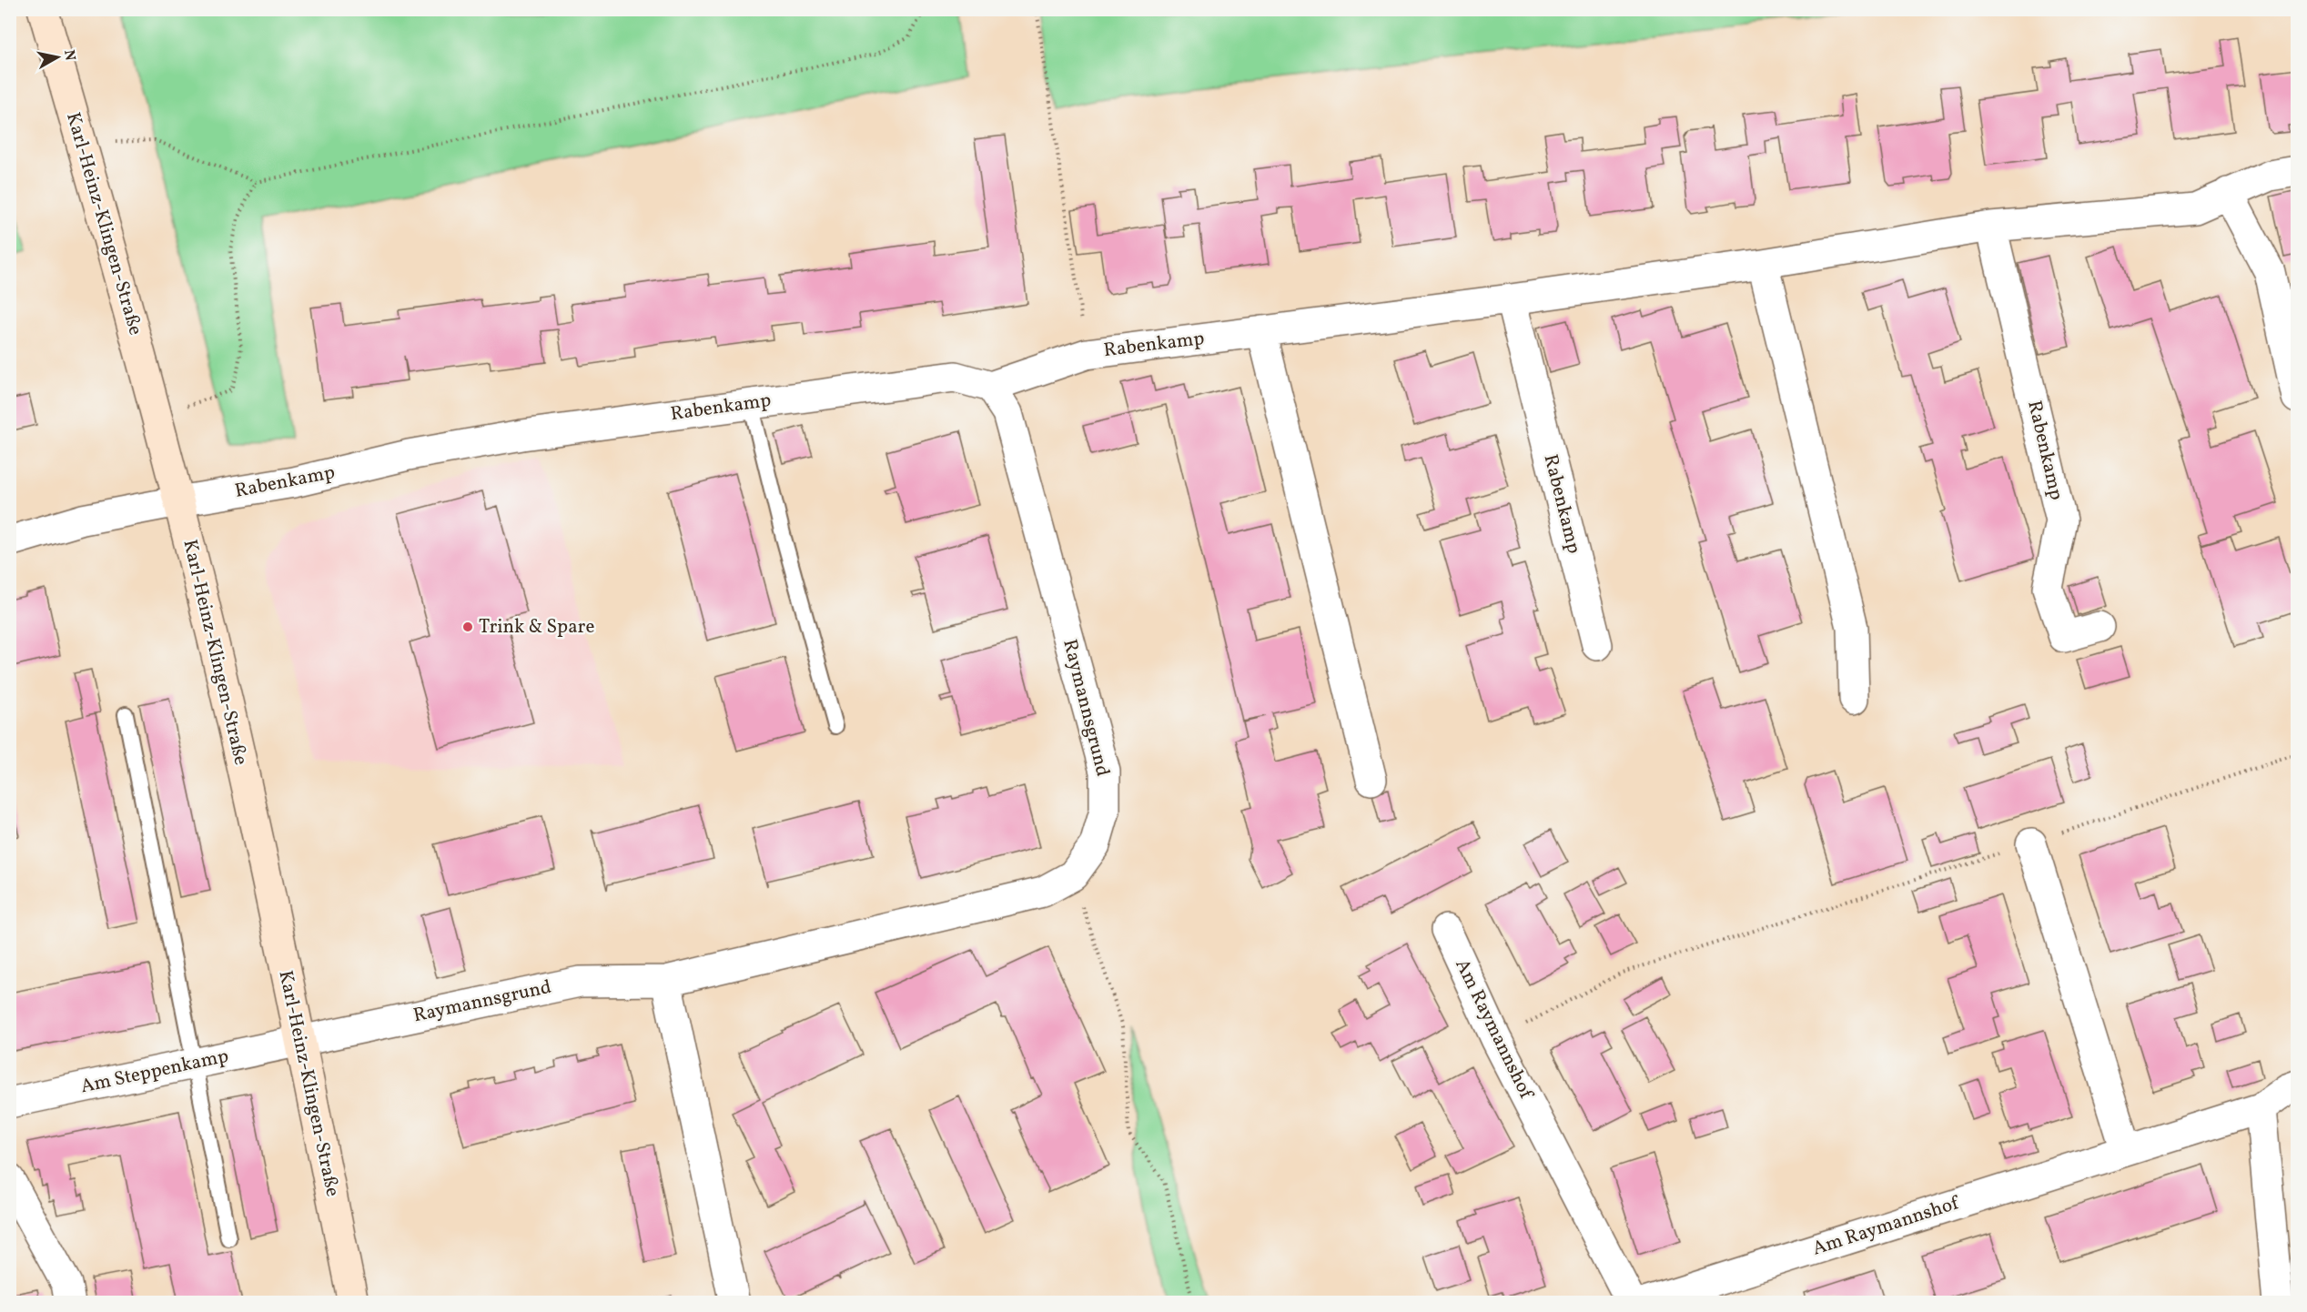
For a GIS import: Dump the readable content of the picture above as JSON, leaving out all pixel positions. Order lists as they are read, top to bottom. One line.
{"streets":{"main road":["Karl-Heinz-Klingen-Straße"],"street":["Rabenkamp","Raymannsgrund","Am Raymannshof","Am Steppenkamp"]},"crossings":[["Karl-Heinz-Klingen-Straße","Rabenkamp"],["Karl-Heinz-Klingen-Straße","Raymannsgrund"],["Karl-Heinz-Klingen-Straße","Am Steppenkamp"],["Rabenkamp","Raymannsgrund"],["Raymannsgrund","Am Steppenkamp"]],"places":["Trink & Spare"],"north":"right"}
